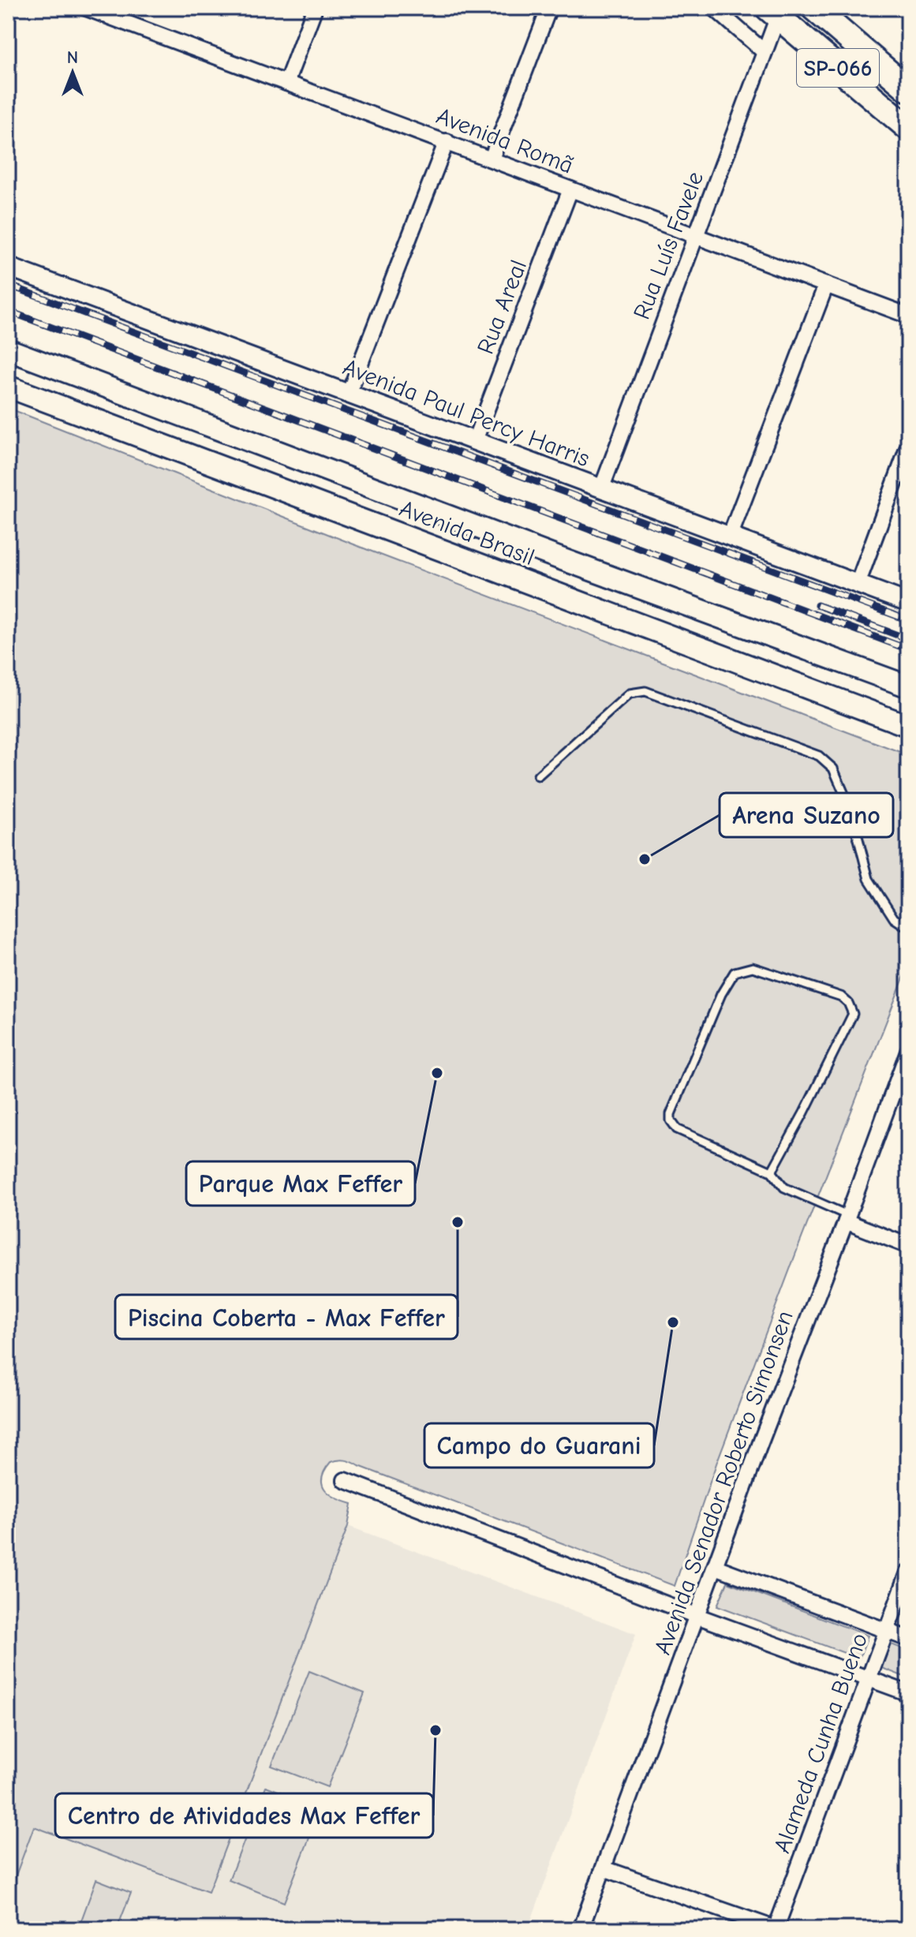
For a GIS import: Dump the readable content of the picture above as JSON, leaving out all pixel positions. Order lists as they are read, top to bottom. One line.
{"streets":{"highway":["SP-066"],"main road":["Avenida Brasil"],"street":["Avenida Romã","Rua Luís Favele","Rua Areal","Avenida Paul Percy Harris","Avenida Senador Roberto Simonsen","Alameda Cunha Bueno"]},"crossings":[["SP-066","Rua Luís Favele"],["Avenida Romã","Rua Luís Favele"],["Avenida Romã","Rua Areal"],["Rua Luís Favele","Avenida Paul Percy Harris"],["Rua Areal","Avenida Paul Percy Harris"]],"places":["Arena Suzano","Parque Max Feffer","Piscina Coberta - Max Feffer","Campo do Guarani","Centro de Atividades Max Feffer"],"north":"top"}
